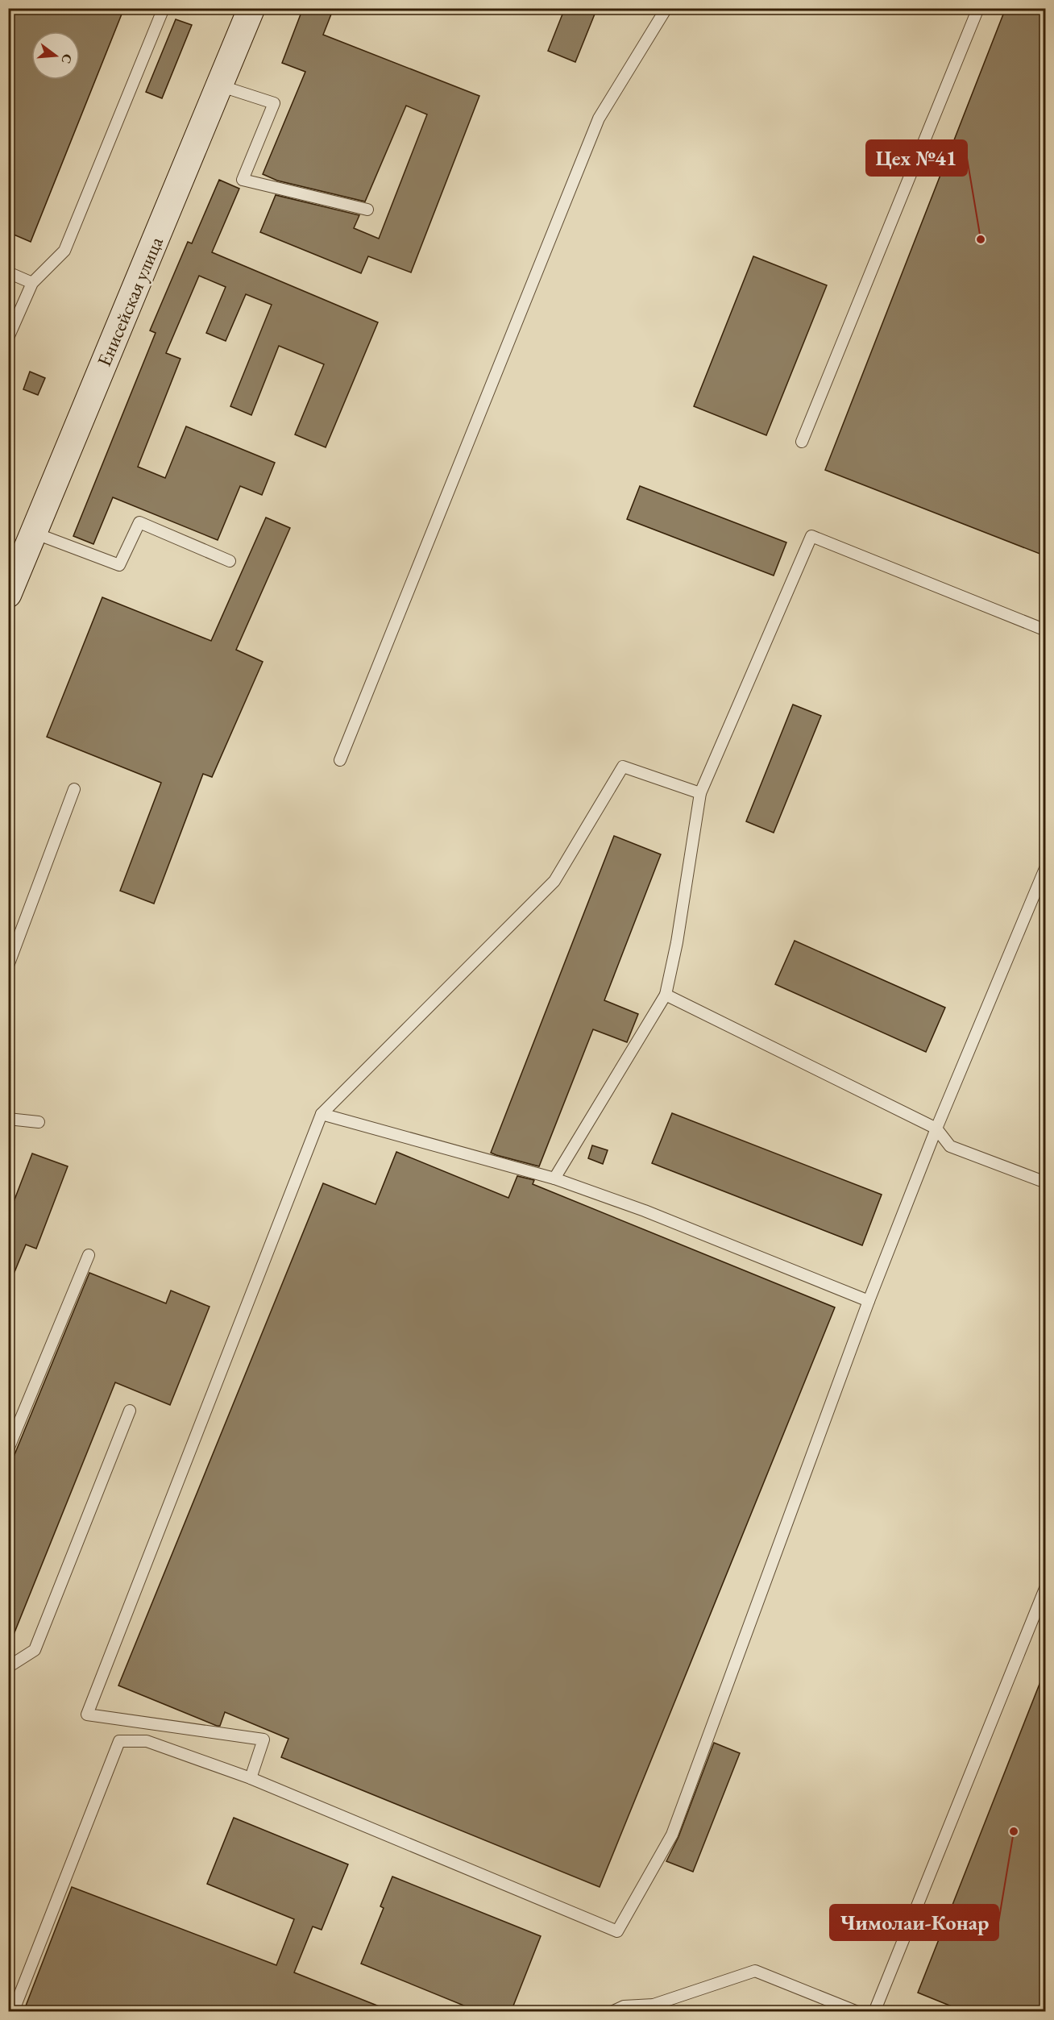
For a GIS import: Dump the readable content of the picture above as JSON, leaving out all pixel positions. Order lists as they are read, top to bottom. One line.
{"streets":{"street":["Енисейская улица"]},"places":["Цех №41","Чимолаи-Конар"],"north":"right"}
